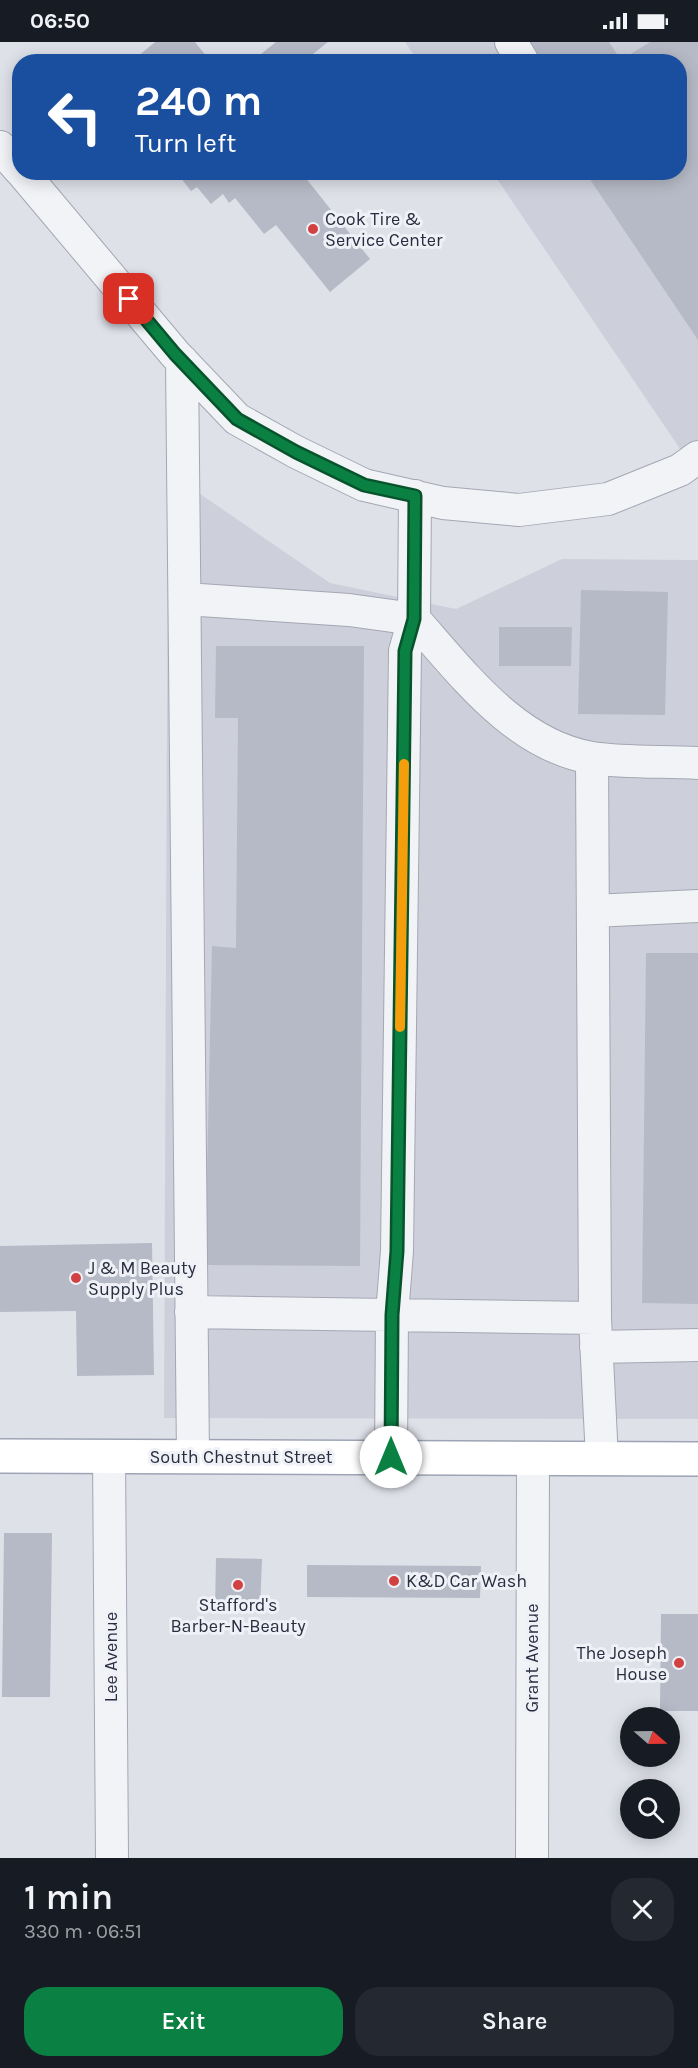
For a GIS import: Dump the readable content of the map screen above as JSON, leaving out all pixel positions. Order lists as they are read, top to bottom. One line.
{"streets":{"main road":["South Chestnut Street"],"street":["Lee Avenue","Grant Avenue"]},"crossings":[["South Chestnut Street","Lee Avenue"],["South Chestnut Street","Grant Avenue"]],"places":["Cook Tire & Service Center","J & M Beauty Supply Plus","K&D Car Wash","Stafford's Barber-N-Beauty","The Joseph House"],"north":"right","page":{"status":"06:50","turn":["240 m","Turn left"],"heading":["1 min","330 m · 06:51"],"buttons":["Exit","Share"]}}
